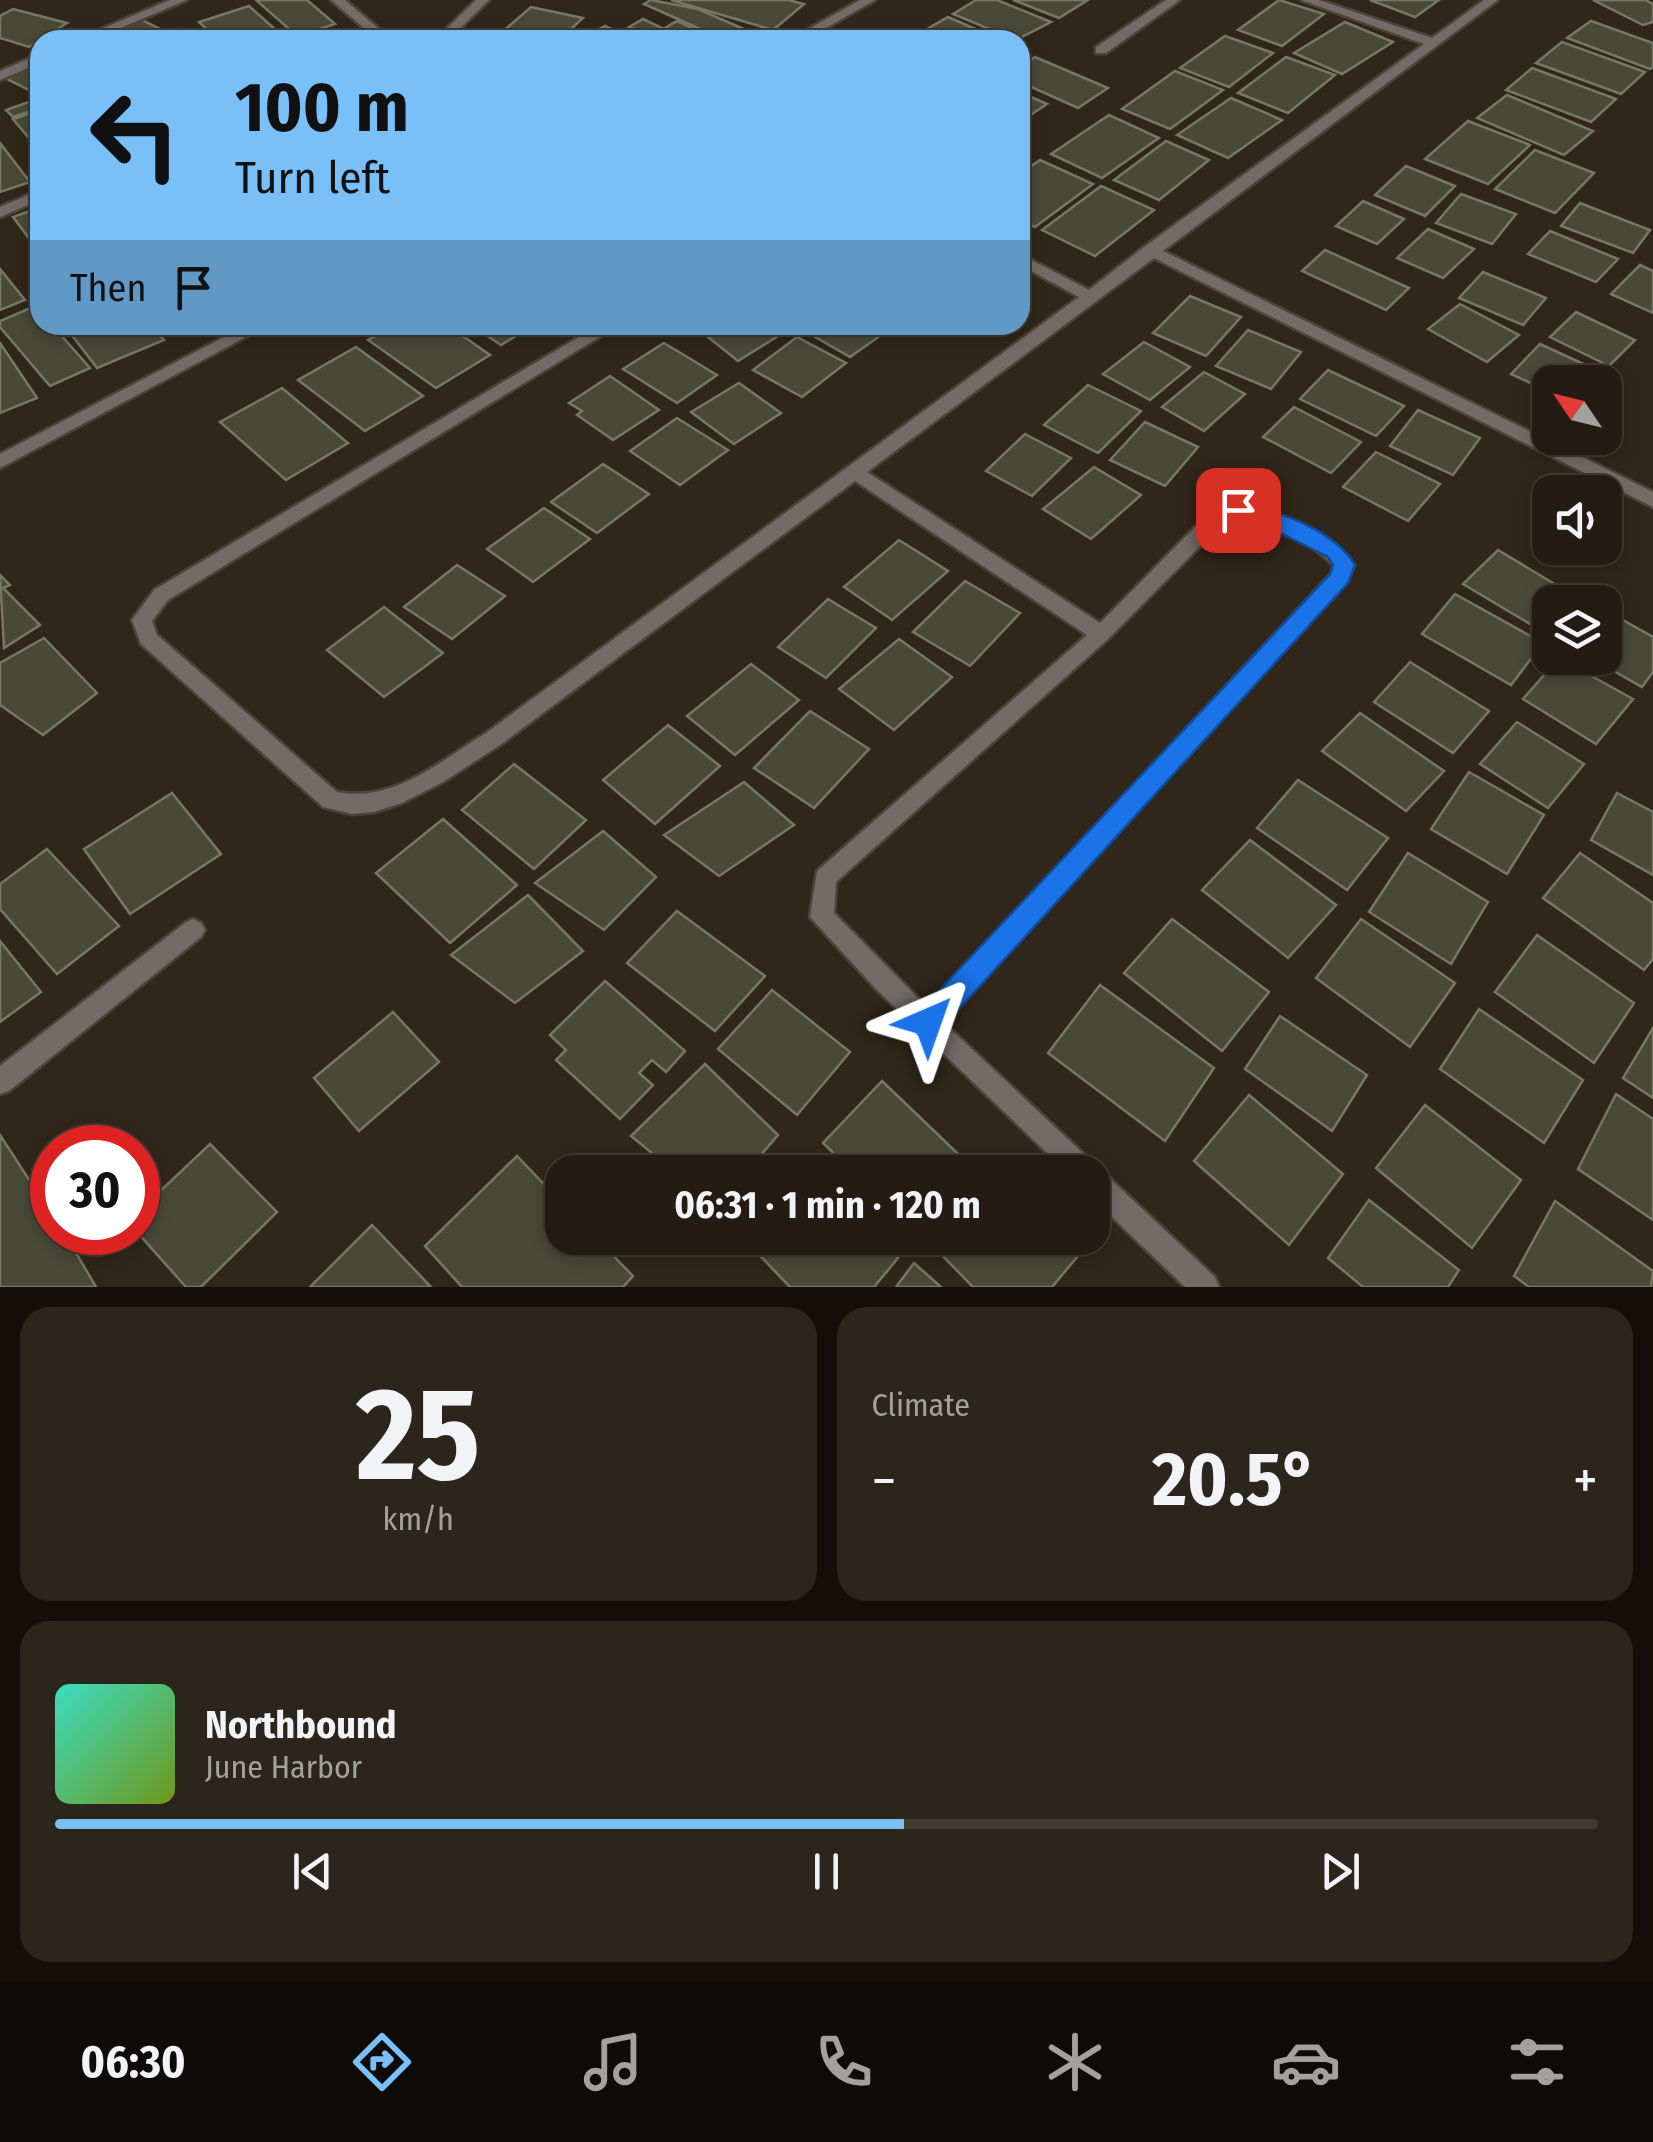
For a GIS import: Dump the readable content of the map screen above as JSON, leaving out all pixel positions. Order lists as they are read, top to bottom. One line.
{"north":"top left","page":{"turn":["100 m","Turn left"],"then":"Then","limit":"30","trip":"06:31 · 1 min · 120 m","tile":[["25","km/h"],"Climate"],"heat":["−","20.5°","+"],"song":["Northbound","June Harbor"],"tabs":"06:30"}}
